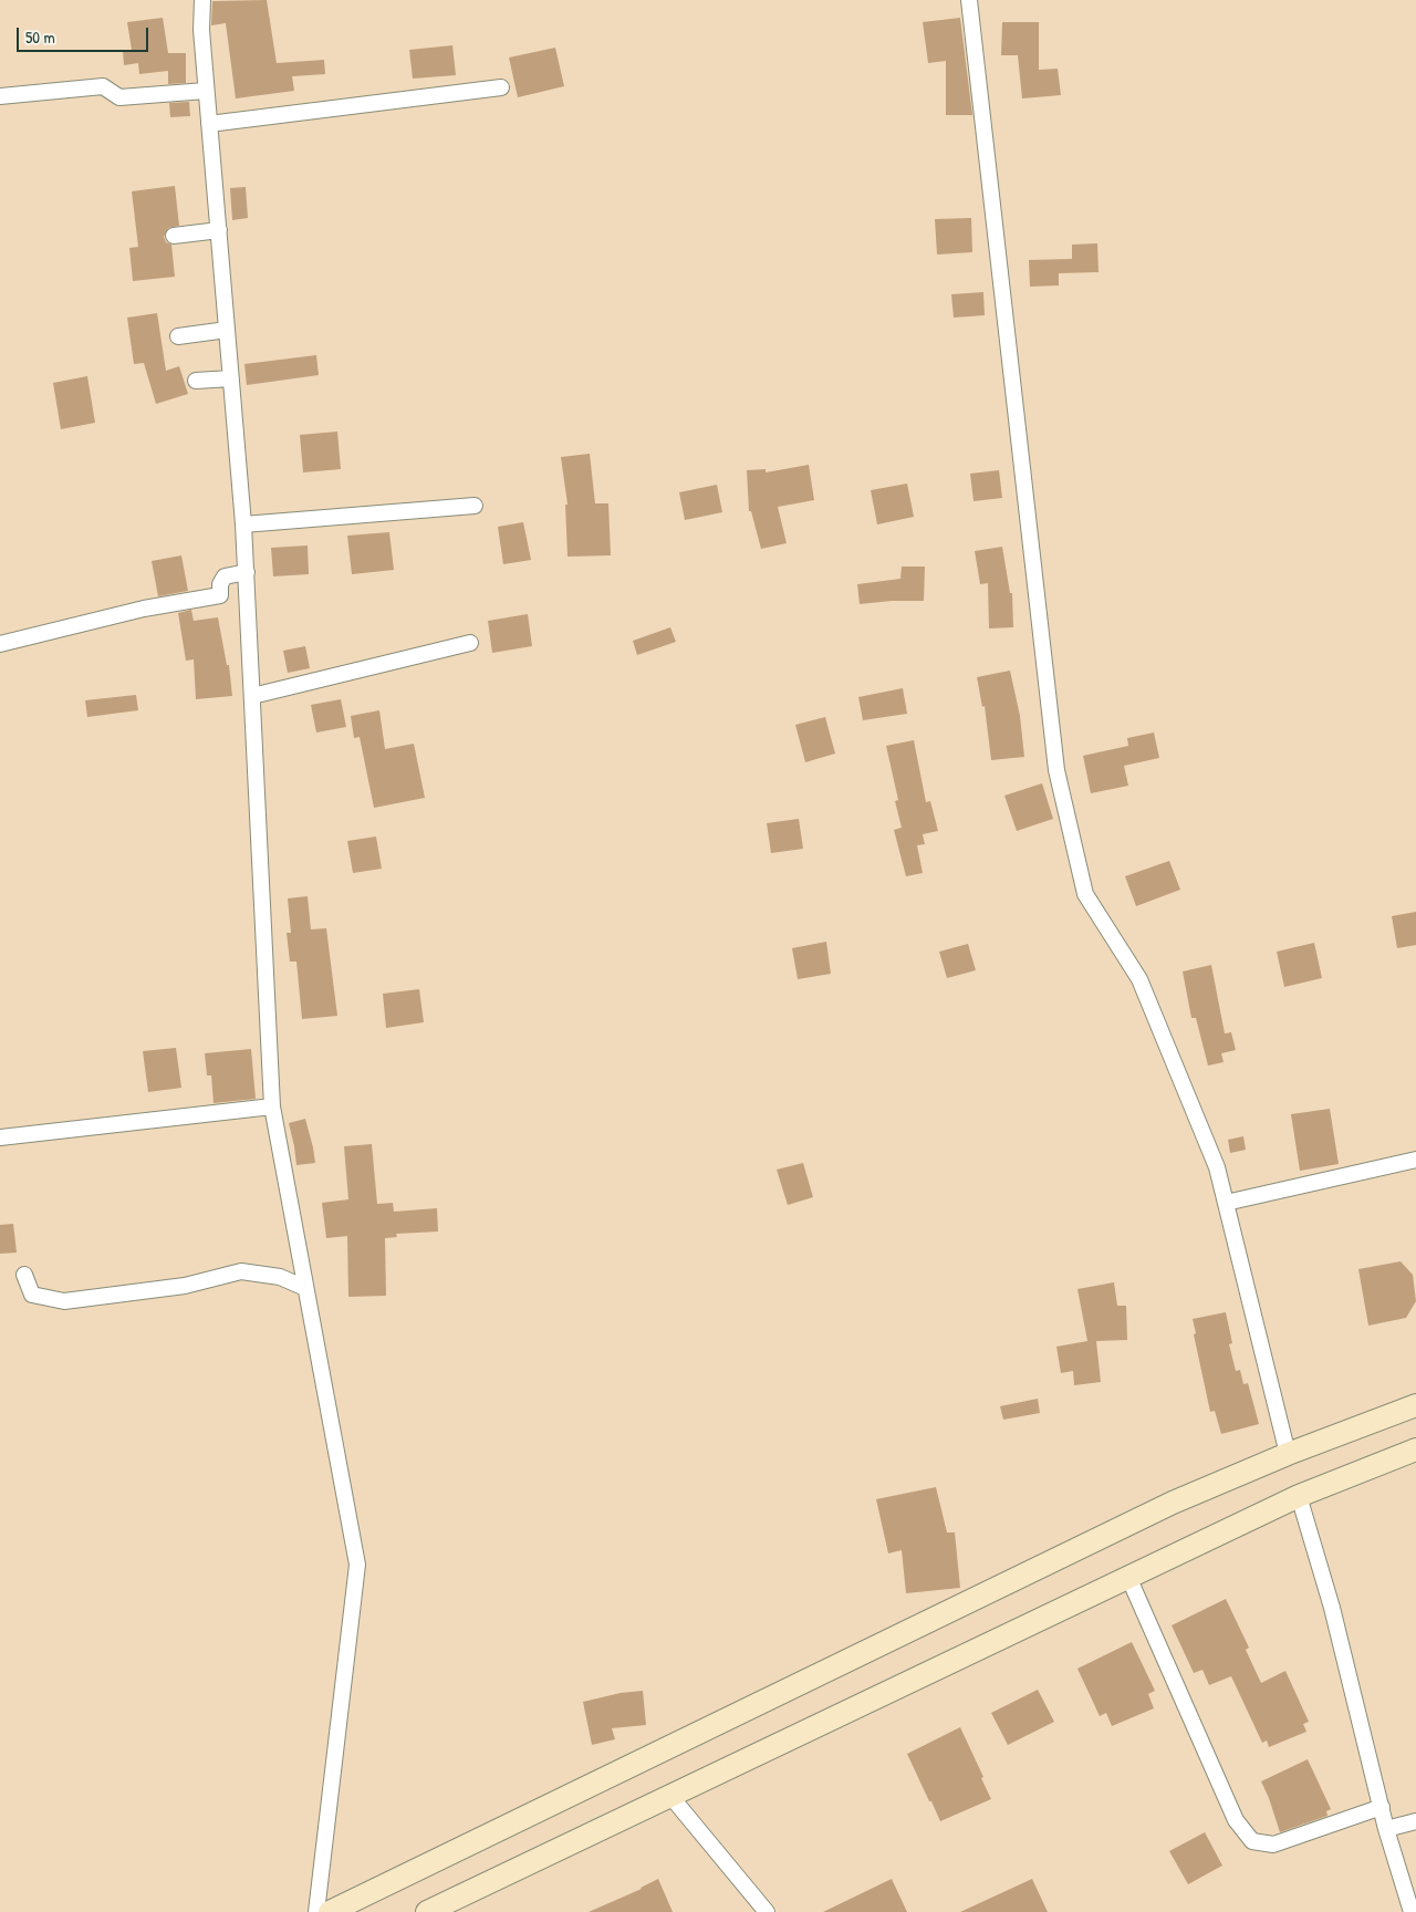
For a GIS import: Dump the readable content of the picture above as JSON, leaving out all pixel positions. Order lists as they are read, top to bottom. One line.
{"scale_bar":"50 m"}
